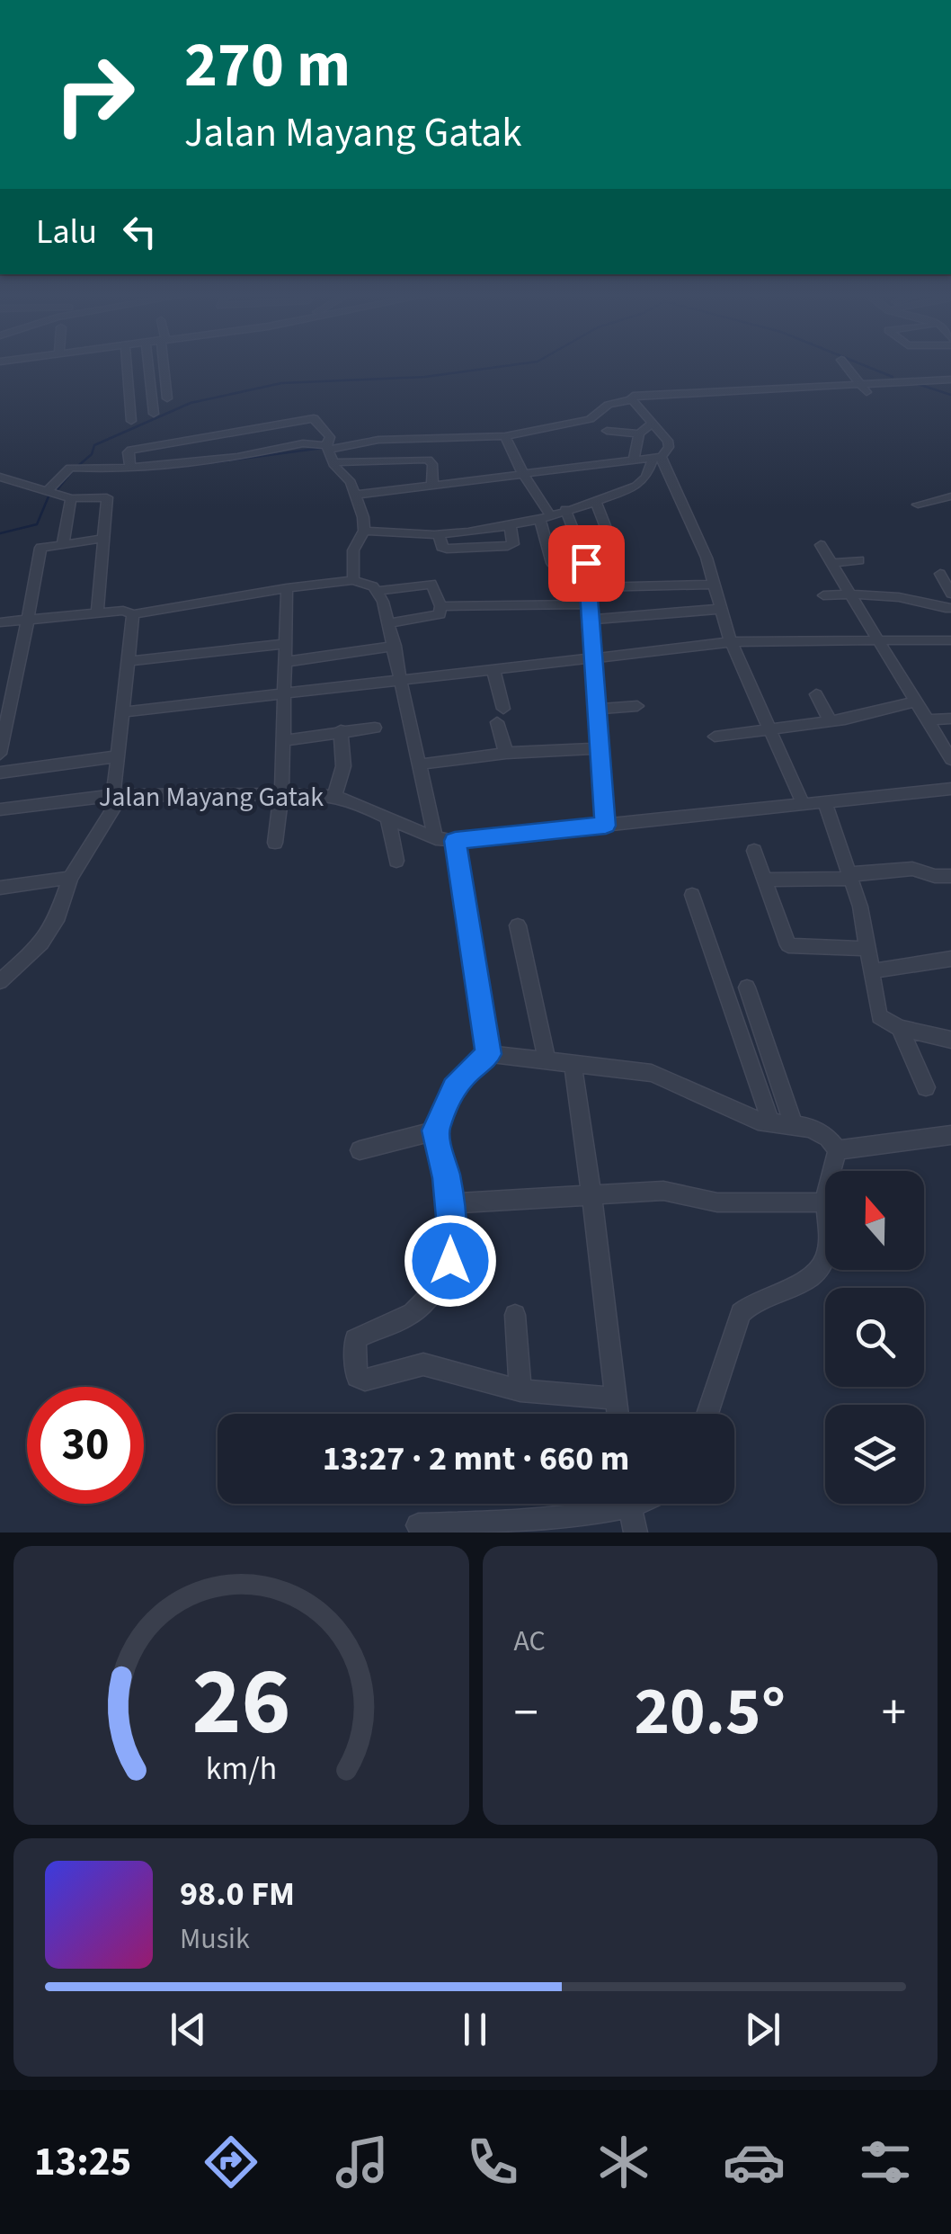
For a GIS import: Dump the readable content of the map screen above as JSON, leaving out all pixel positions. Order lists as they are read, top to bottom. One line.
{"streets":{"street":["Jalan Mayang Gatak"]},"north":"top","page":{"turn":["270 m","Jalan Mayang Gatak"],"then":"Lalu","limit":"30","trip":"13:27 · 2 mnt · 660 m","tile":"AC","heat":["−","20.5°","+"],"song":["98.0 FM","Musik"],"tabs":"13:25","gauge":["26","km/h"]}}
